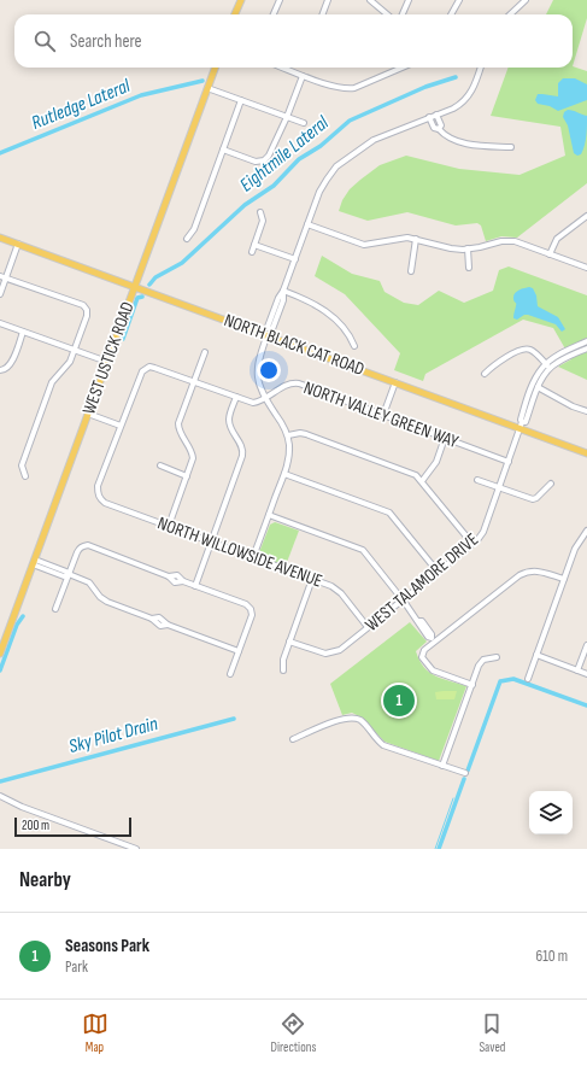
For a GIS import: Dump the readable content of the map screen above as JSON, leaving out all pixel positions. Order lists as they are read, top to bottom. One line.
{"streets":{"main road":["NORTH BLACK CAT ROAD","WEST USTICK ROAD"],"street":["NORTH VALLEY GREEN WAY","NORTH WILLOWSIDE AVENUE","WEST TALAMORE DRIVE"]},"crossings":[["NORTH BLACK CAT ROAD","WEST USTICK ROAD"],["NORTH BLACK CAT ROAD","WEST TALAMORE DRIVE"],["NORTH VALLEY GREEN WAY","NORTH WILLOWSIDE AVENUE"],["NORTH VALLEY GREEN WAY","WEST TALAMORE DRIVE"],["NORTH WILLOWSIDE AVENUE","WEST TALAMORE DRIVE"]],"water":["Rutledge Lateral","Eightmile Lateral","Sky Pilot Drain"],"scale_bar":"200 m","page":{"search":"Search here","pins":"1","scale":"200 m","heading":"Nearby","list":[{"mark":"1","name":"Seasons Park","note":"Park","value":"610 m"}],"nav":["Map","Directions","Saved"]}}
